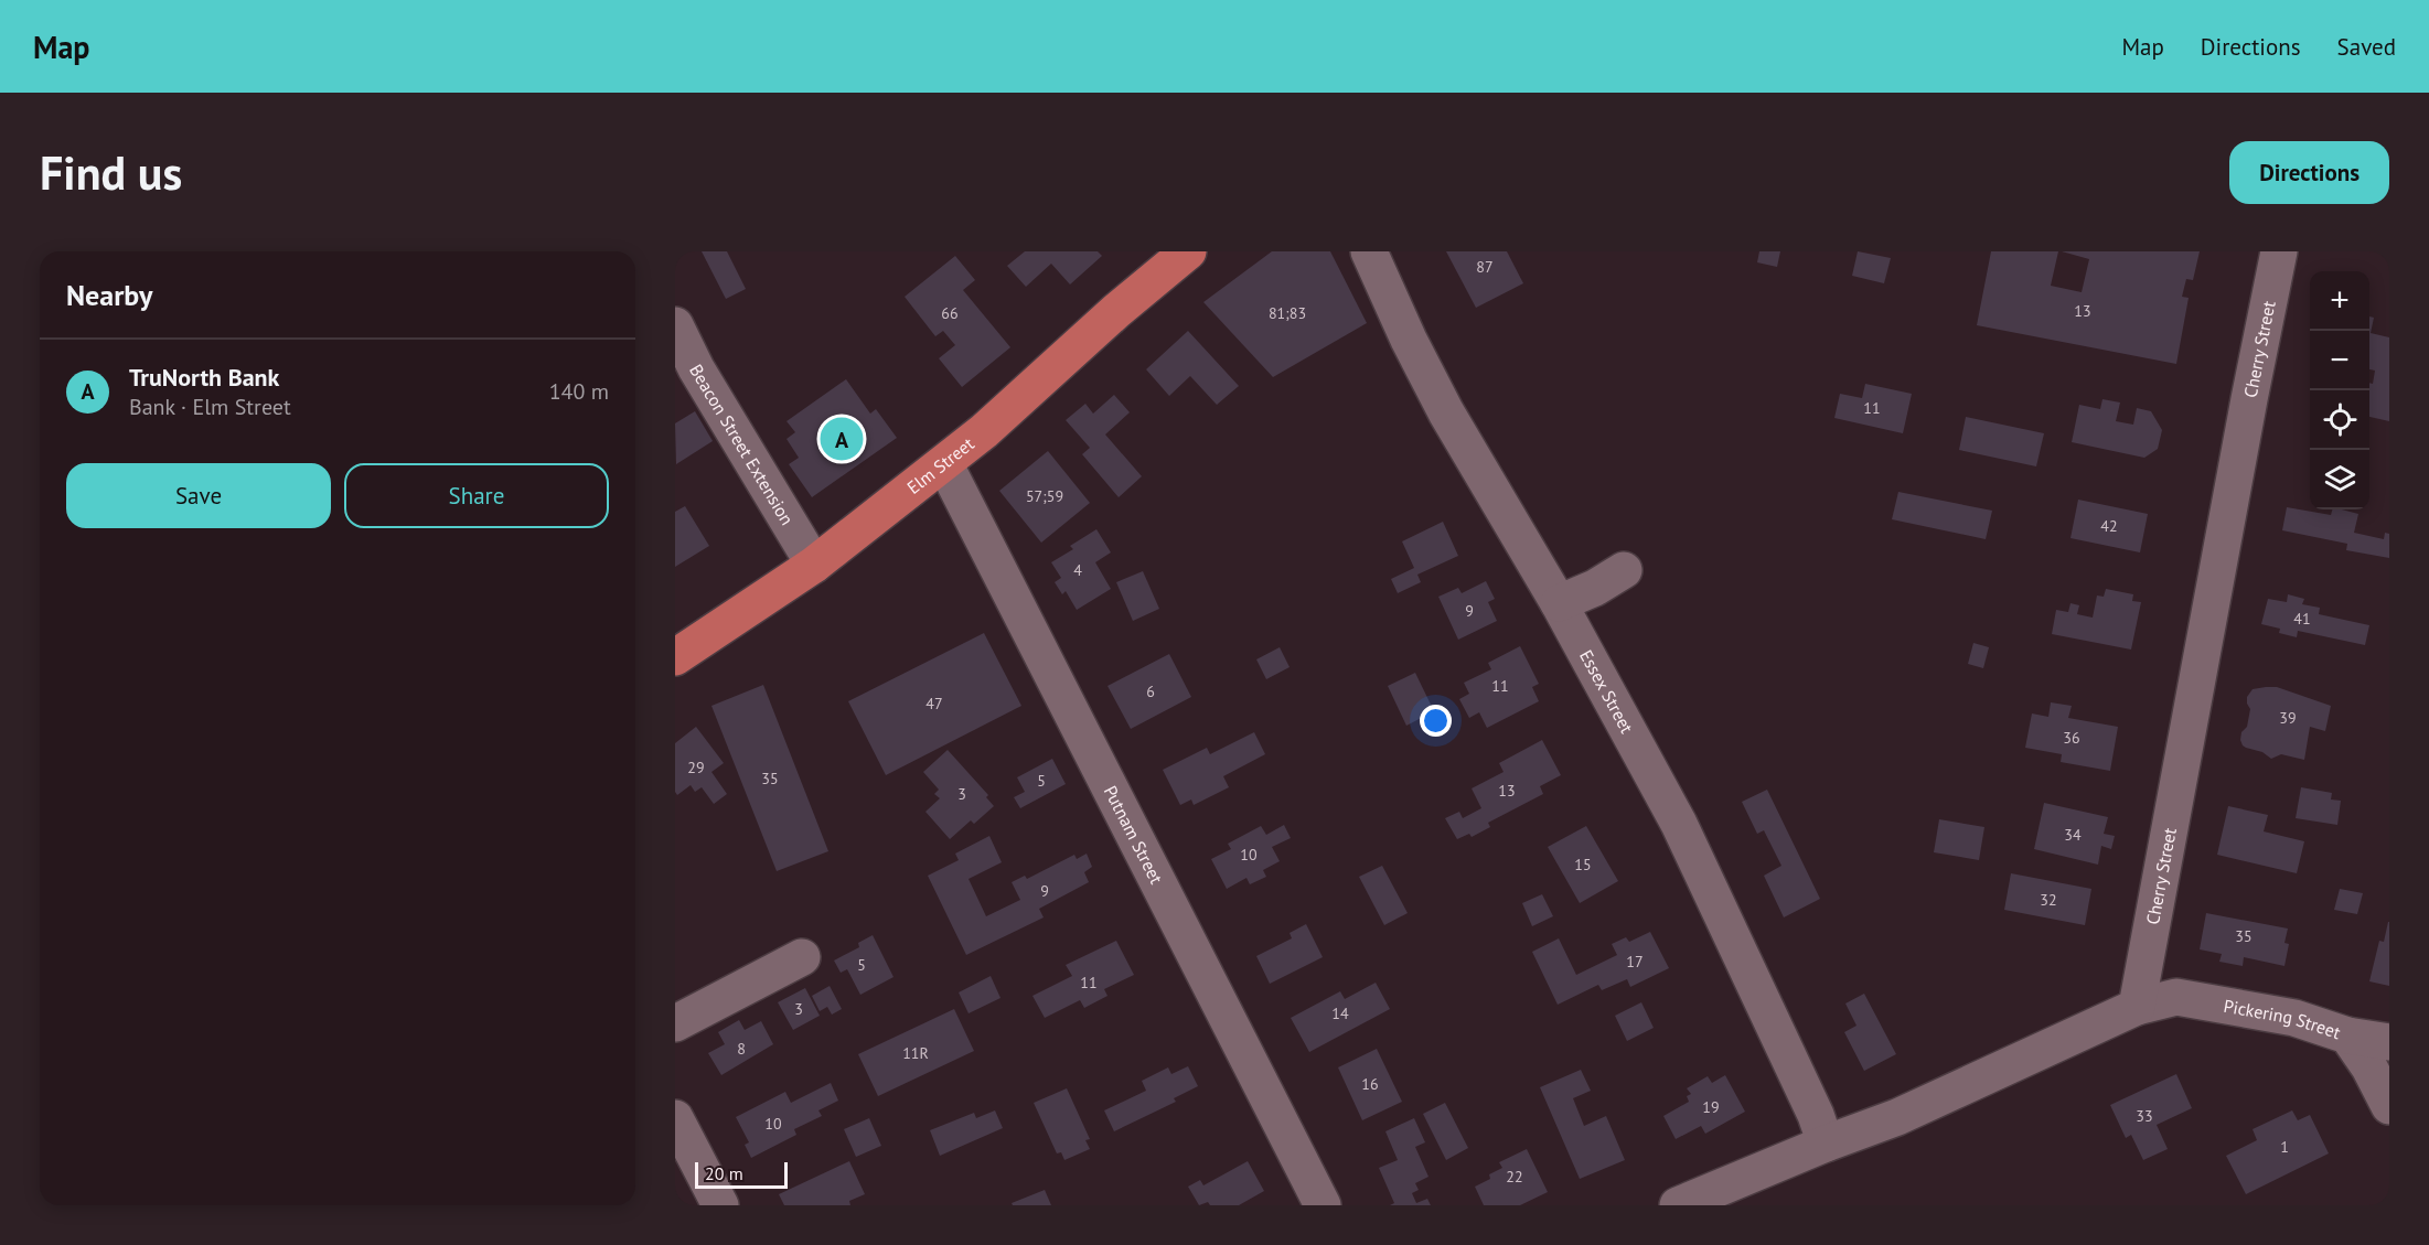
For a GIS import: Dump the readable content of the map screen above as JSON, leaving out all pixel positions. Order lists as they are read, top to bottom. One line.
{"streets":{"main road":["Elm Street"],"street":["Cherry Street","Beacon Street Extension","Essex Street","Putnam Street","Pickering Street"]},"crossings":[["Cherry Street","Pickering Street"],["Beacon Street Extension","Elm Street"],["Elm Street","Putnam Street"]],"house_numbers":["87","13","66","81;83","11","57;59","42","4","9","41","11","6","47","39","36","29","35","5","13","3","34","10","15","9","32","35","17","5","11","3","14","8","11R","16","19","33","10","1","22"],"scale_bar":"20 m","page":{"header":"Map","nav":["Map","Directions","Saved"],"buttons":["Directions",["Save","Share"]],"title":"Find us","heading":"Nearby","map_buttons":["+","−"],"list":[{"mark":"A","name":"TruNorth Bank","note":"Bank · Elm Street","value":"140 m"}],"pins":"A","scale":"20 m"}}
